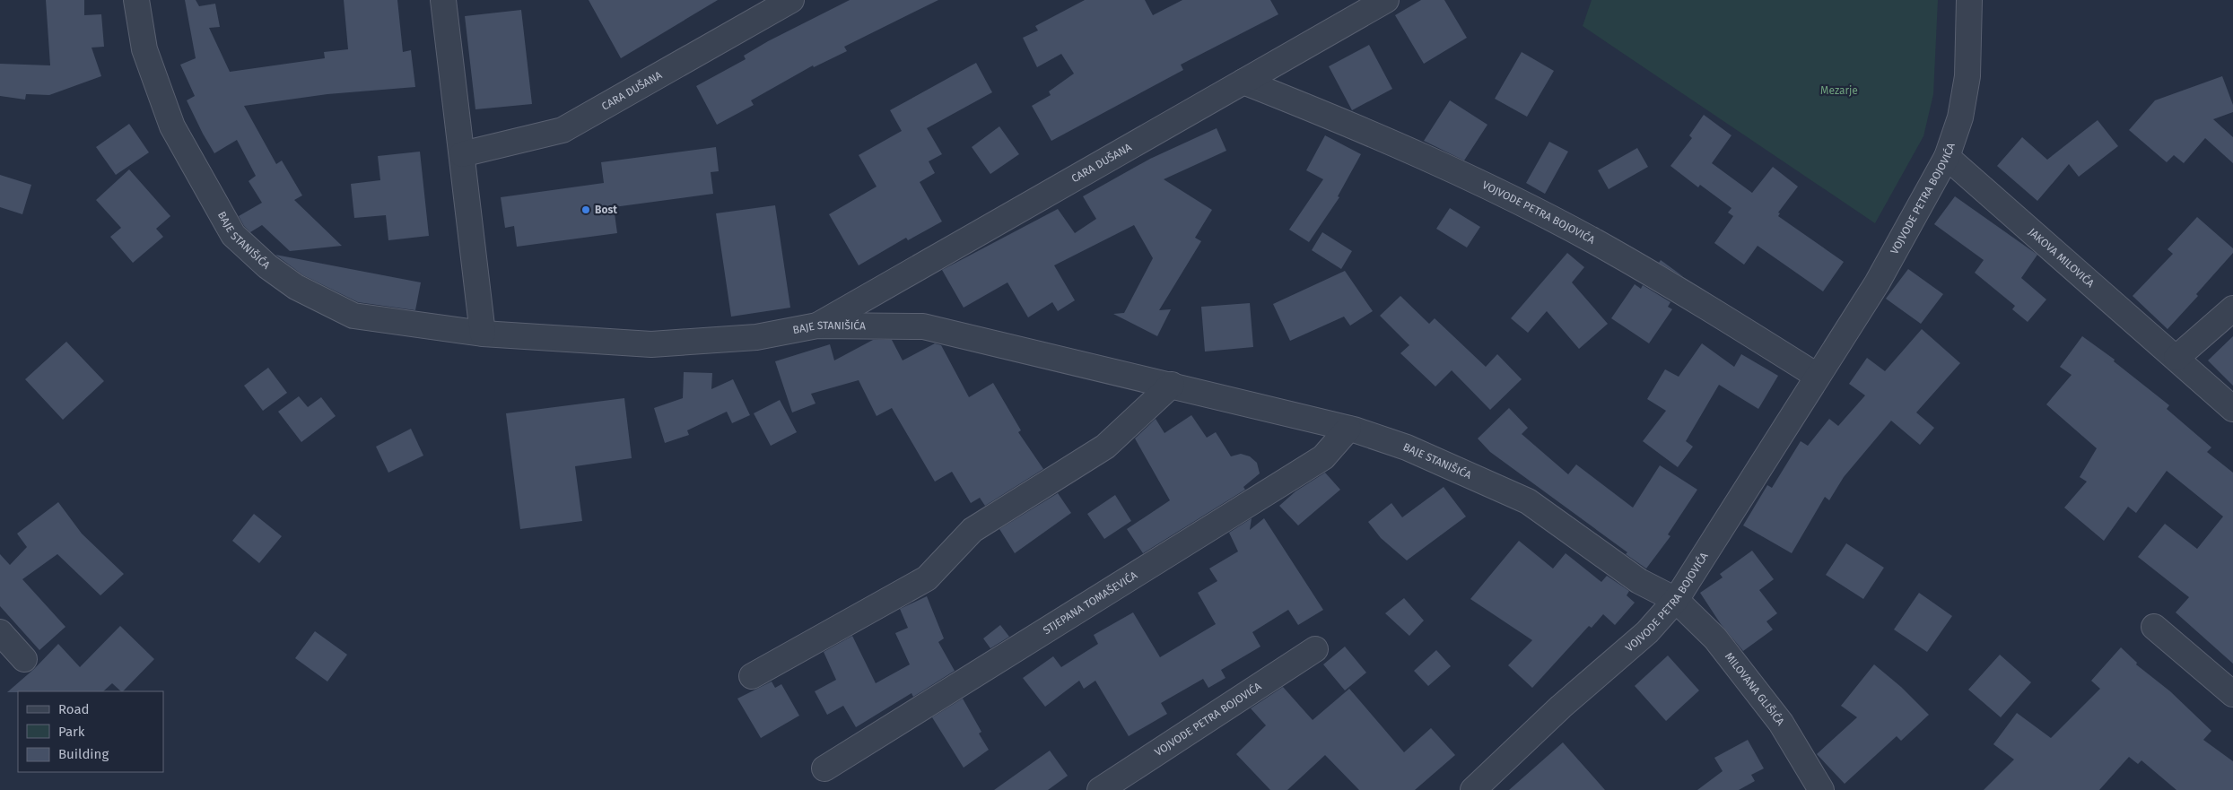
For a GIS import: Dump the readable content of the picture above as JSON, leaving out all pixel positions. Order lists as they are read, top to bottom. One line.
{"streets":{"street":["CARA DUŠANA","VOJVODE PETRA BOJOVIĆA","BAJE STANIŠIĆA","JAKOVA MILOVIĆA","STJEPANA TOMAŠEVIĆA","MILOVANA GLIŠIĆA"]},"crossings":[["CARA DUŠANA","VOJVODE PETRA BOJOVIĆA"],["CARA DUŠANA","BAJE STANIŠIĆA"],["VOJVODE PETRA BOJOVIĆA","BAJE STANIŠIĆA"],["VOJVODE PETRA BOJOVIĆA","JAKOVA MILOVIĆA"],["VOJVODE PETRA BOJOVIĆA","MILOVANA GLIŠIĆA"],["BAJE STANIŠIĆA","STJEPANA TOMAŠEVIĆA"],["BAJE STANIŠIĆA","MILOVANA GLIŠIĆA"]],"parks":["Mezarje"],"places":["Bost"],"legend":["Road","Park","Building"]}
